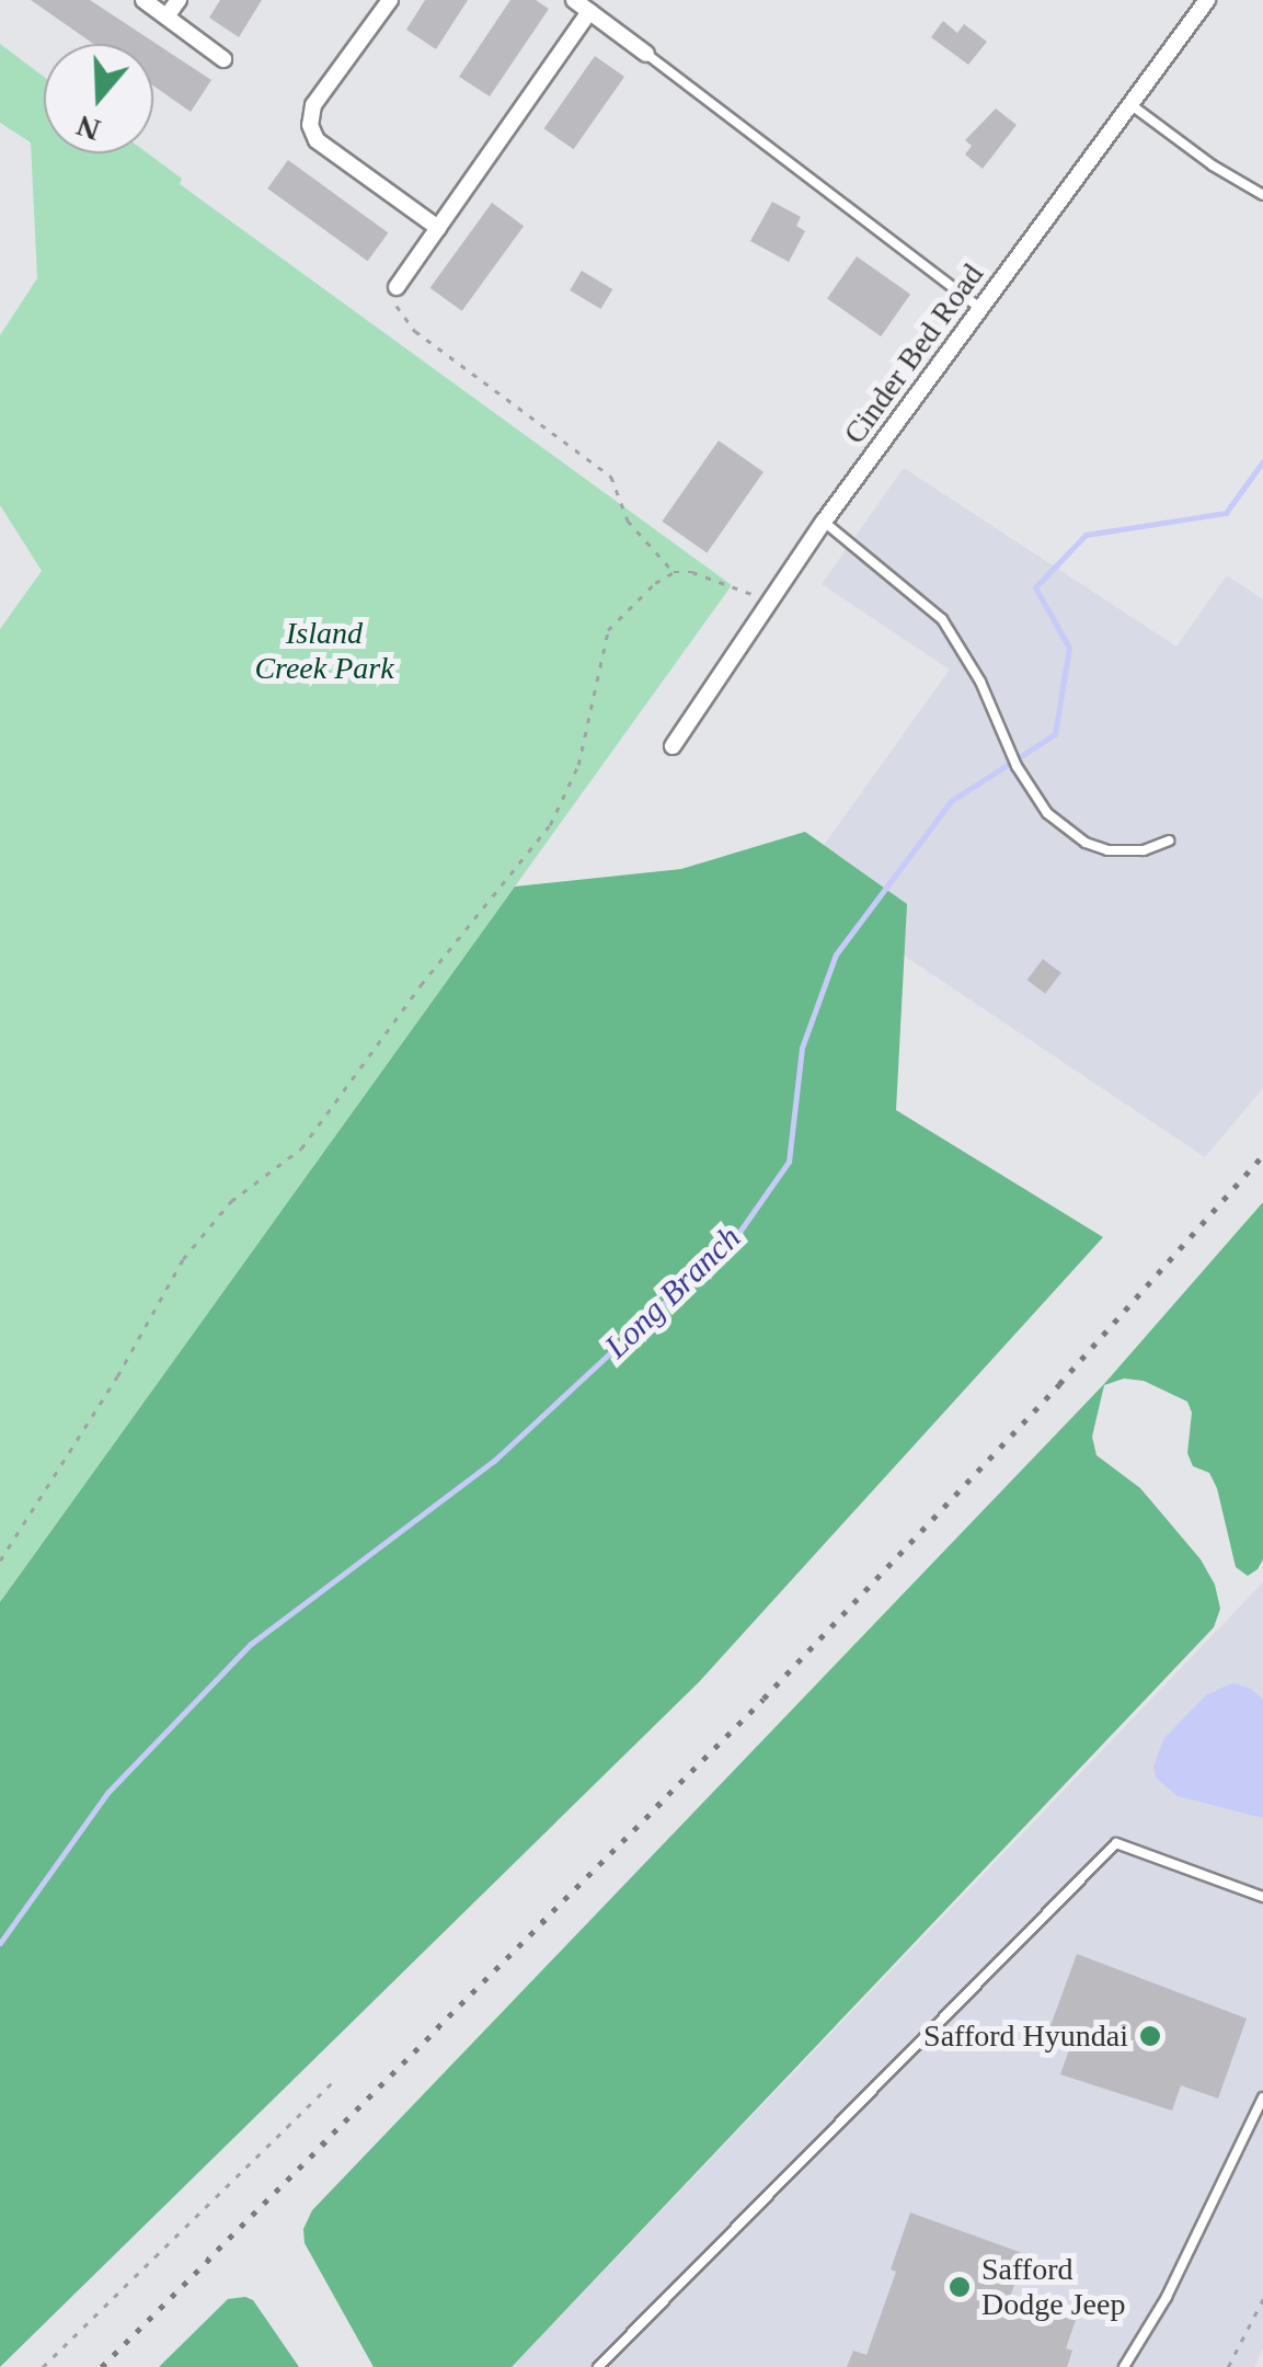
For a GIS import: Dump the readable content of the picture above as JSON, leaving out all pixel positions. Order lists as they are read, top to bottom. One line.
{"streets":{"street":["Cinder Bed Road"]},"water":["Long Branch"],"parks":["Island Creek Park"],"places":["Safford Hyundai","Safford Dodge Jeep"],"north":"bottom"}
